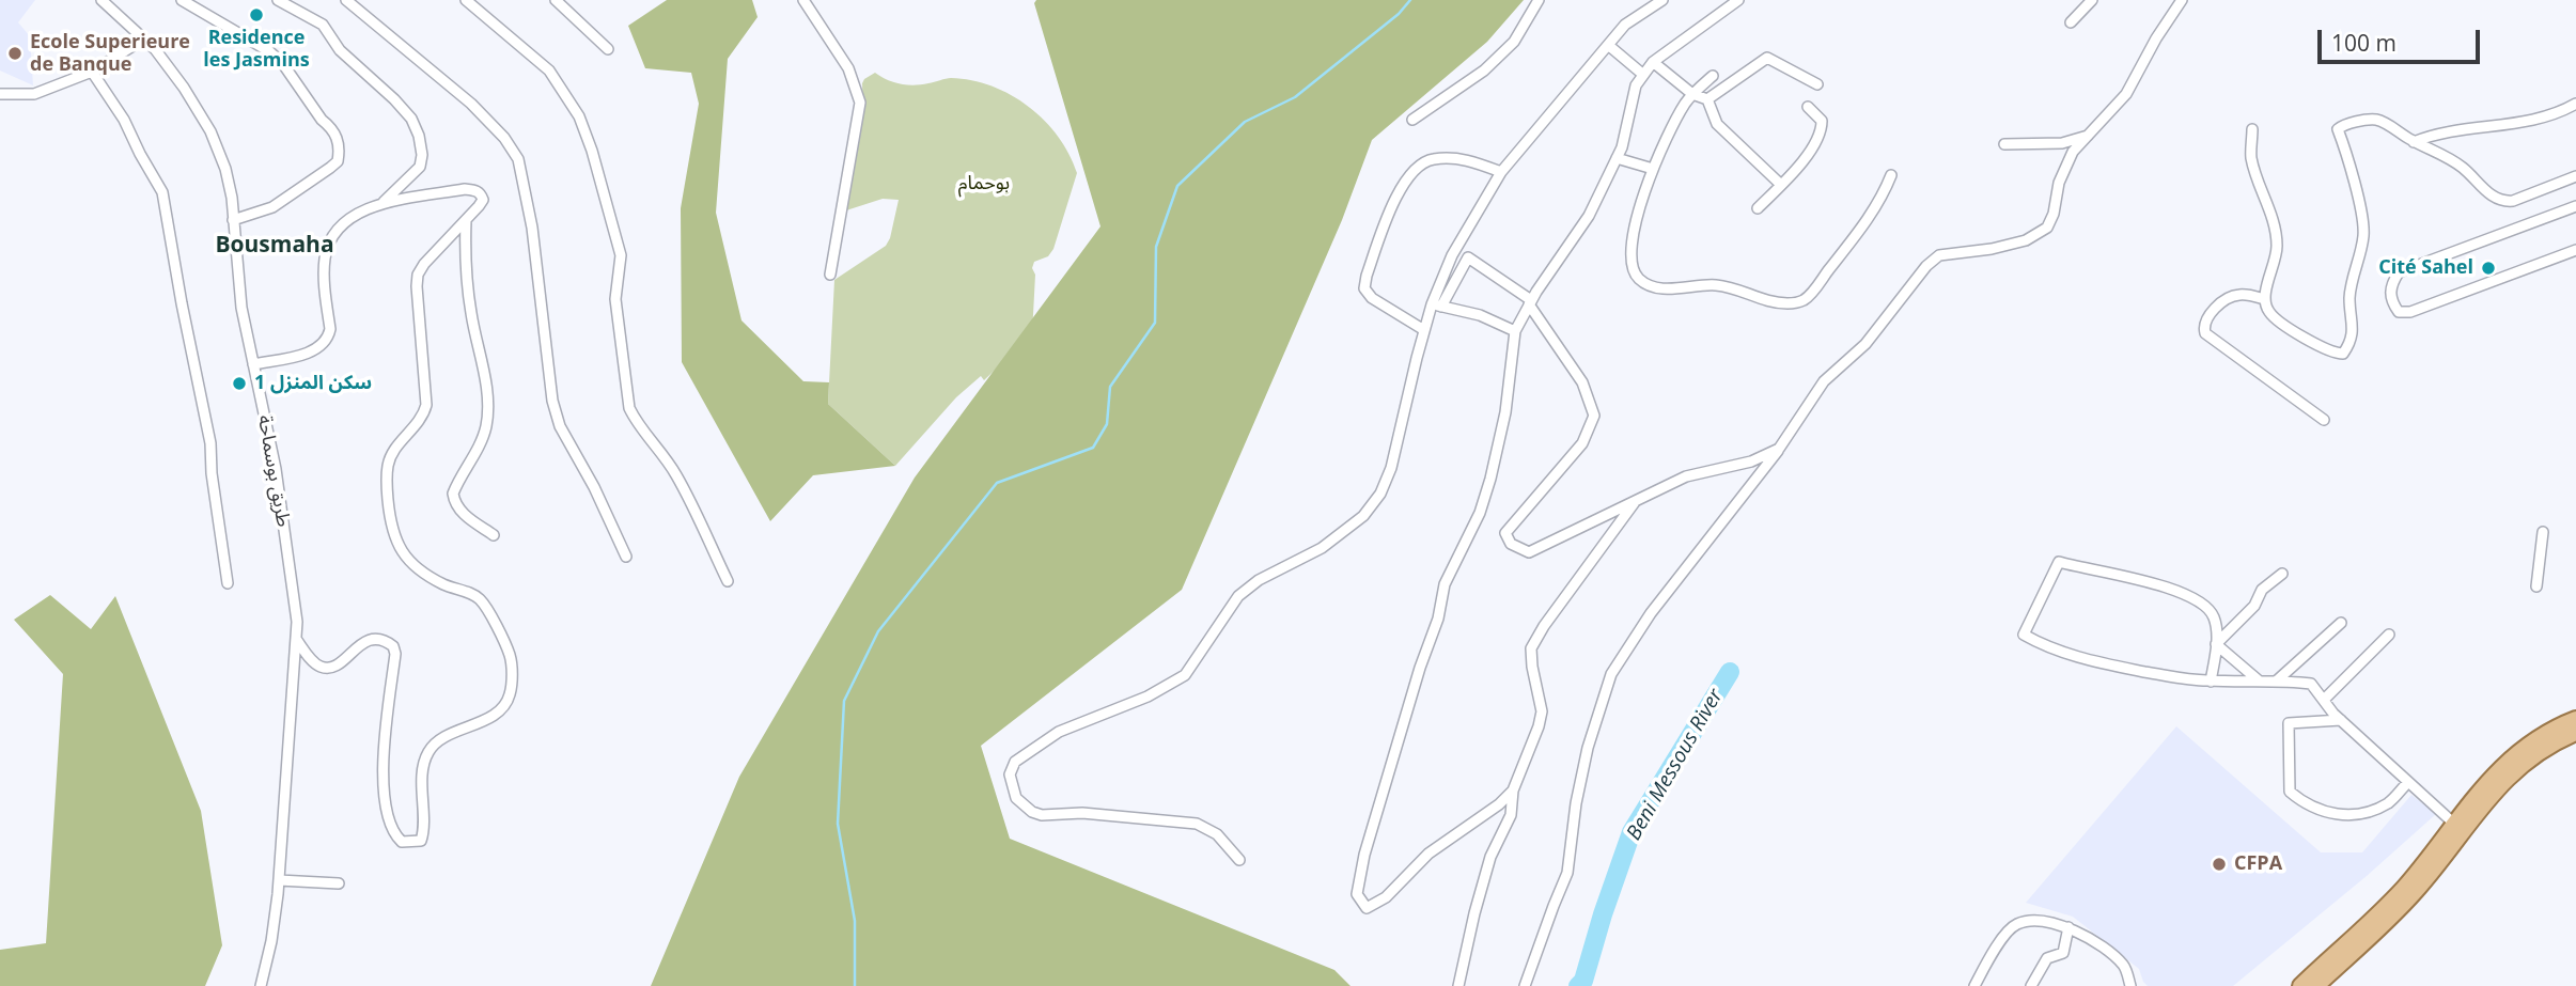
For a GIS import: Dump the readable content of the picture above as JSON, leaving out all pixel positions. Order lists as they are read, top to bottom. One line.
{"streets":{"street":["طريق بوسماحة"]},"districts":["Bousmaha"],"water":["Beni Messous River"],"parks":["بوحمام"],"places":["Residence les Jasmins","Ecole Superieure de Banque","Cité Sahel","سكن المنزل 1","CFPA"],"scale_bar":"100 m"}
